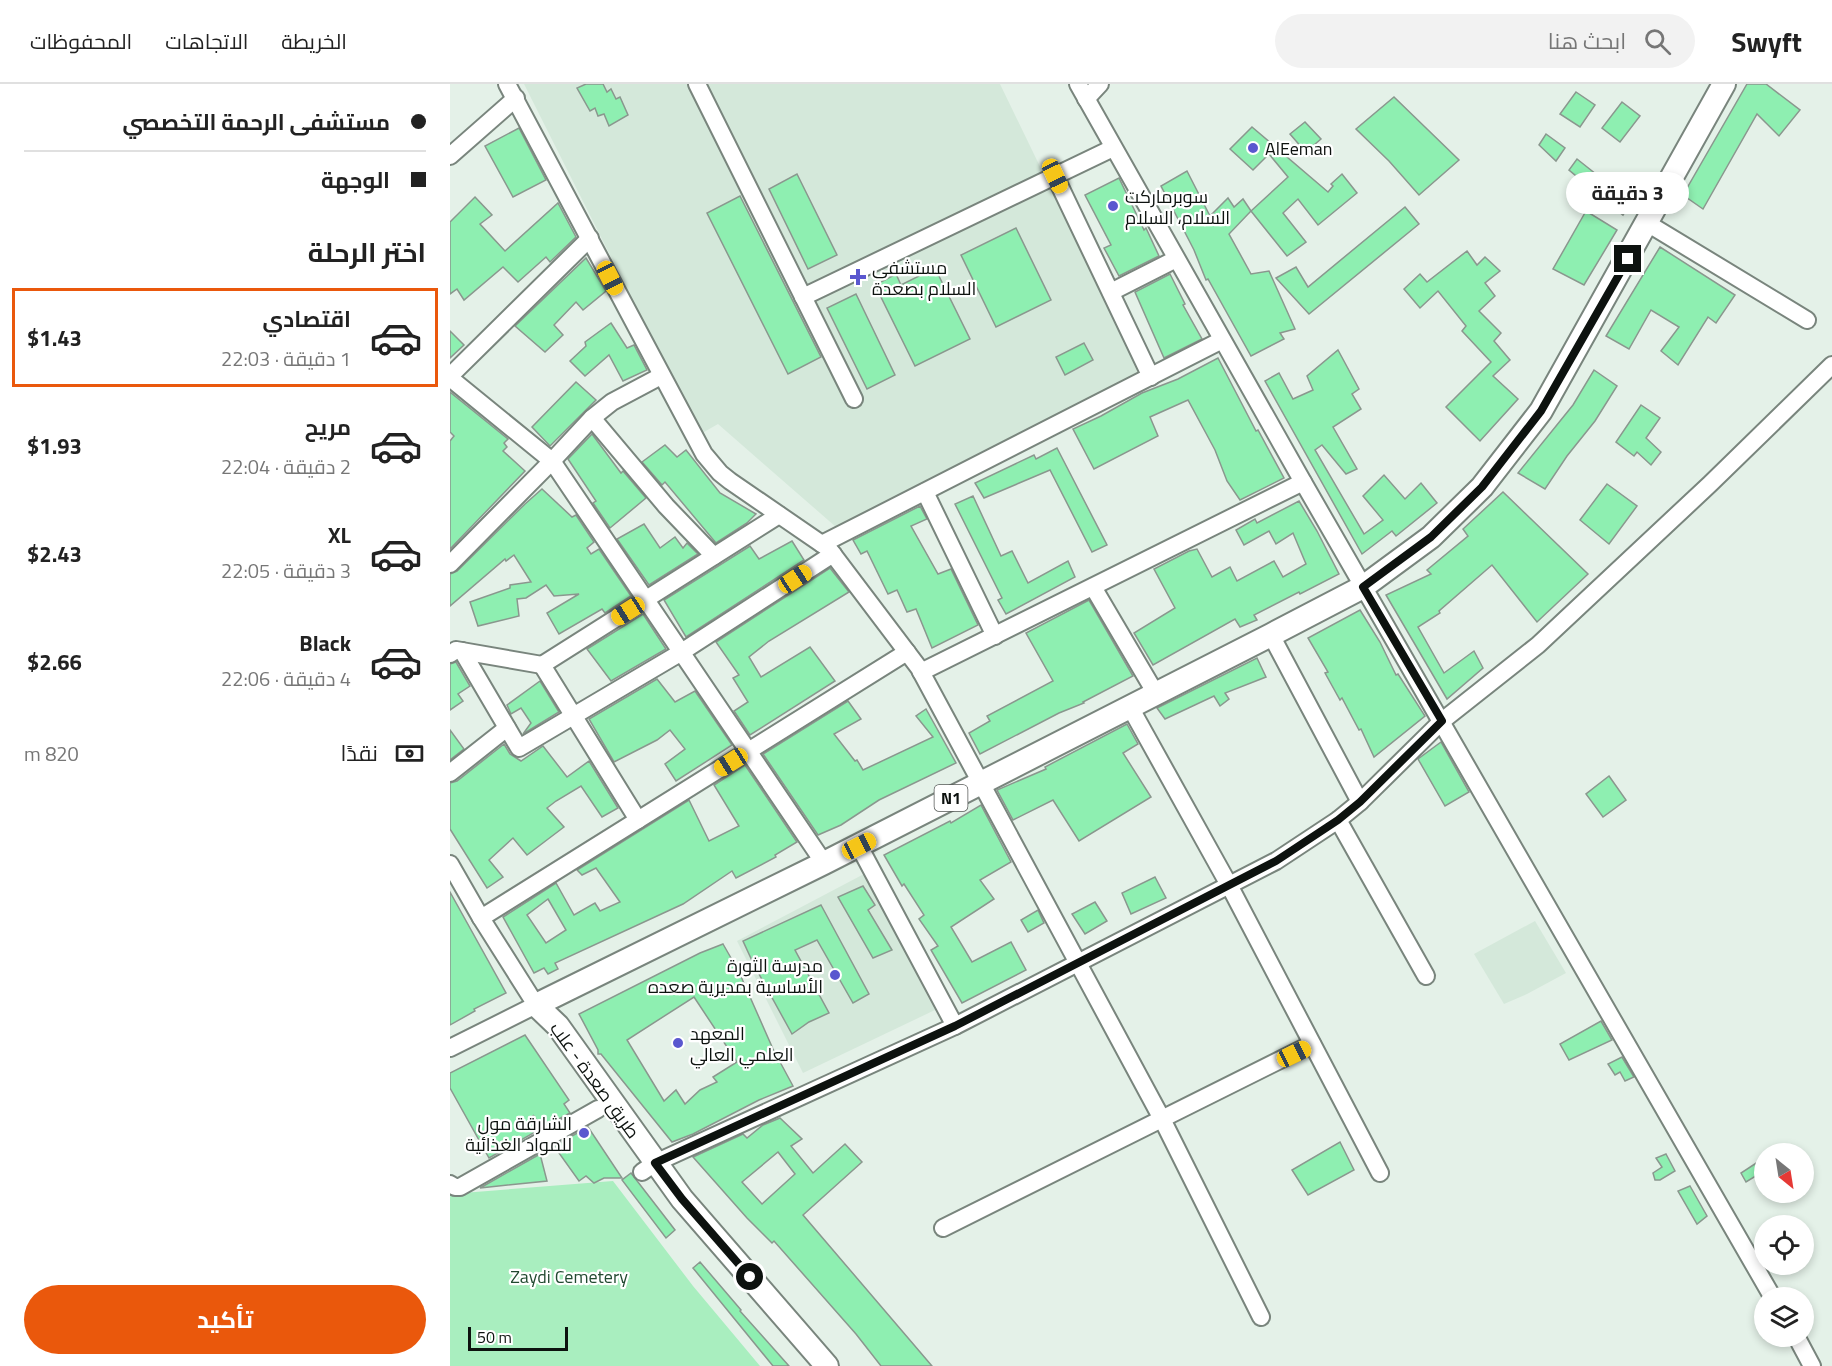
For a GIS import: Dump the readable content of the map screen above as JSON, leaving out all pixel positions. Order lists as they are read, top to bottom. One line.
{"streets":{"highway":["N1","طريق صعدة - علب"]},"crossings":[["N1","طريق صعدة - علب"]],"parks":["Zaydi Cemetery"],"places":{"other":["AlEeman","سوبرماركت السلام، السلام","مدرسة الثورة الأساسية بمديرية صعده","المعهد العلمي العالي","الشارقة مول للمواد الغذائية"],"health":["مستشفى السلام بصعدة"]},"scale_bar":"50 m","north":"bottom right","page":{"header":"Swyft","search":"ابحث هنا","nav":["الخريطة","الاتجاهات","المحفوظات"],"banner":["مستشفى الرحمة التخصصي","الوجهة"],"bubble":"3 دقيقة","heading":"اختر الرحلة","list":[{"name":"اقتصادي","note":"1 دقيقة · 22:03","value":"$1.43"},{"name":"مريح","note":"2 دقيقة · 22:04","value":"$1.93"},{"name":"XL","note":"3 دقيقة · 22:05","value":"$2.43"},{"name":"Black","note":"4 دقيقة · 22:06","value":"$2.66"}],"pay":["نقدًا","820 m"],"buttons":"تأكيد","scale":"50 m"}}
